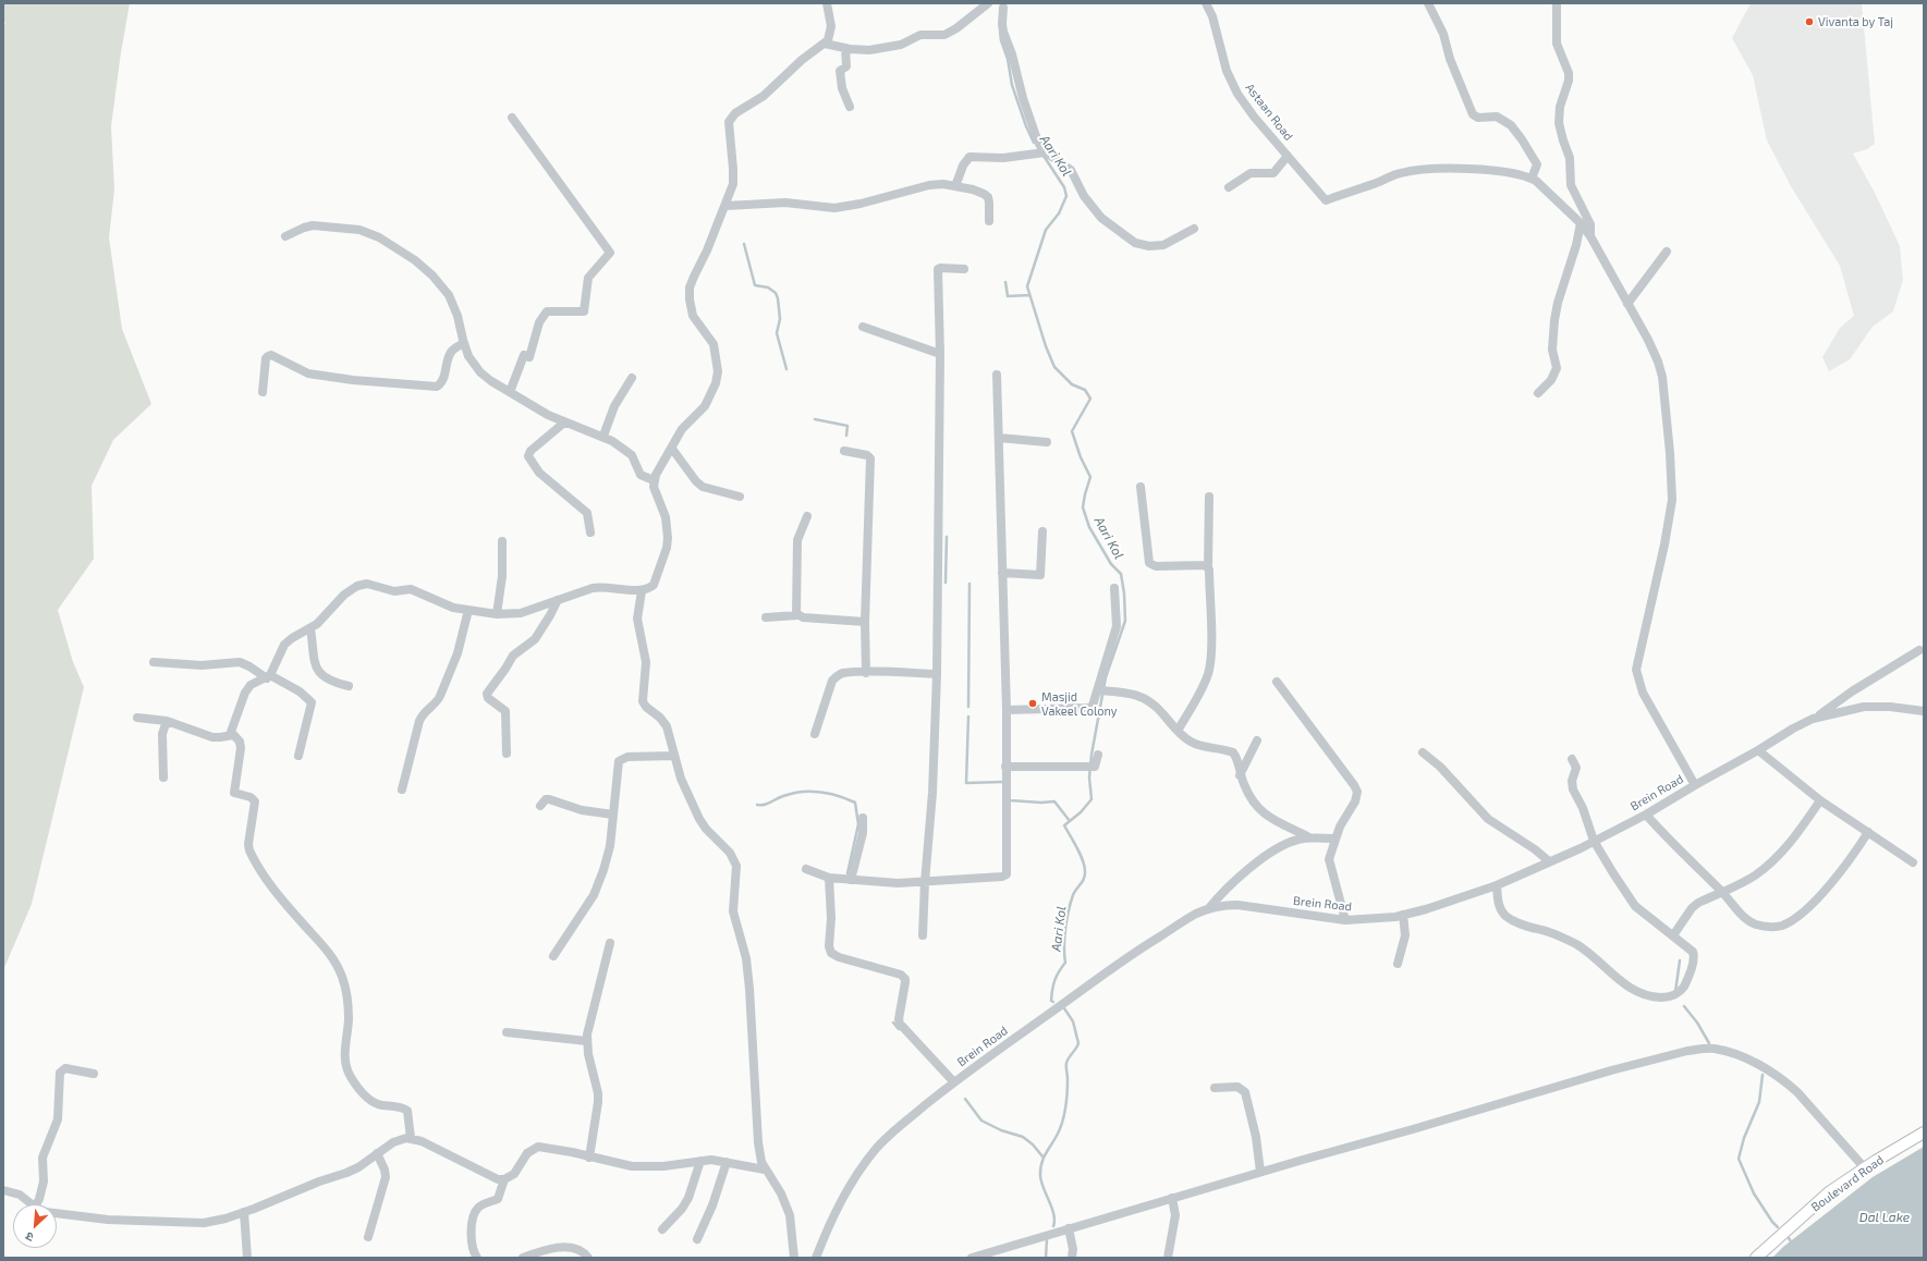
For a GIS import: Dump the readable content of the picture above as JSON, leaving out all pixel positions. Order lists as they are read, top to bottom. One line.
{"streets":{"main road":["Boulevard Road"],"street":["Astaan Road","Brein Road"]},"water":["Aari Kol","Dal Lake"],"places":["Vivanta by Taj","Masjid Vakeel Colony"],"north":"bottom left"}
